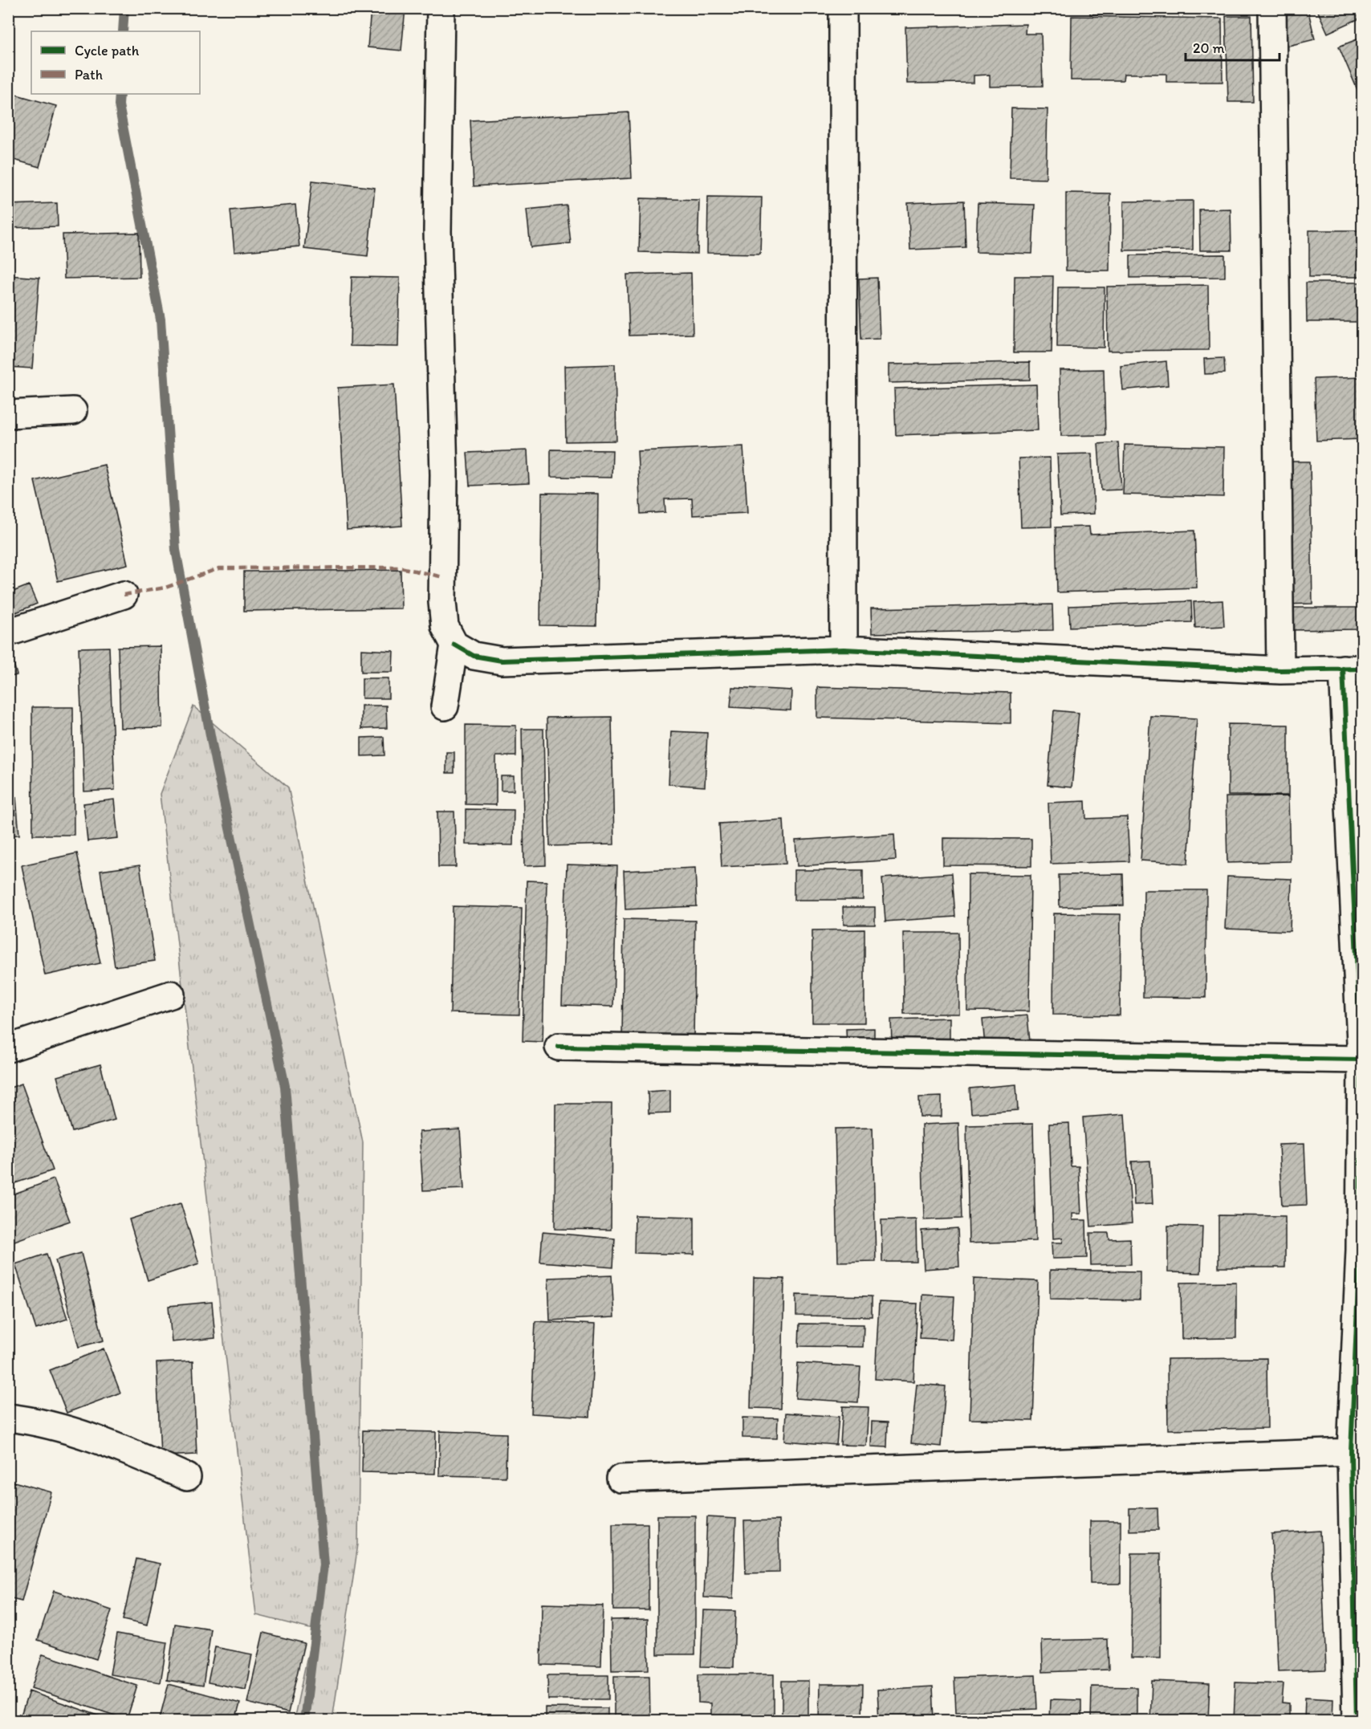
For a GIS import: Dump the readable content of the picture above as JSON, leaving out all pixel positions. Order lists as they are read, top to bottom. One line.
{"legend":["Cycle path","Path"],"scale_bar":"20 m"}
